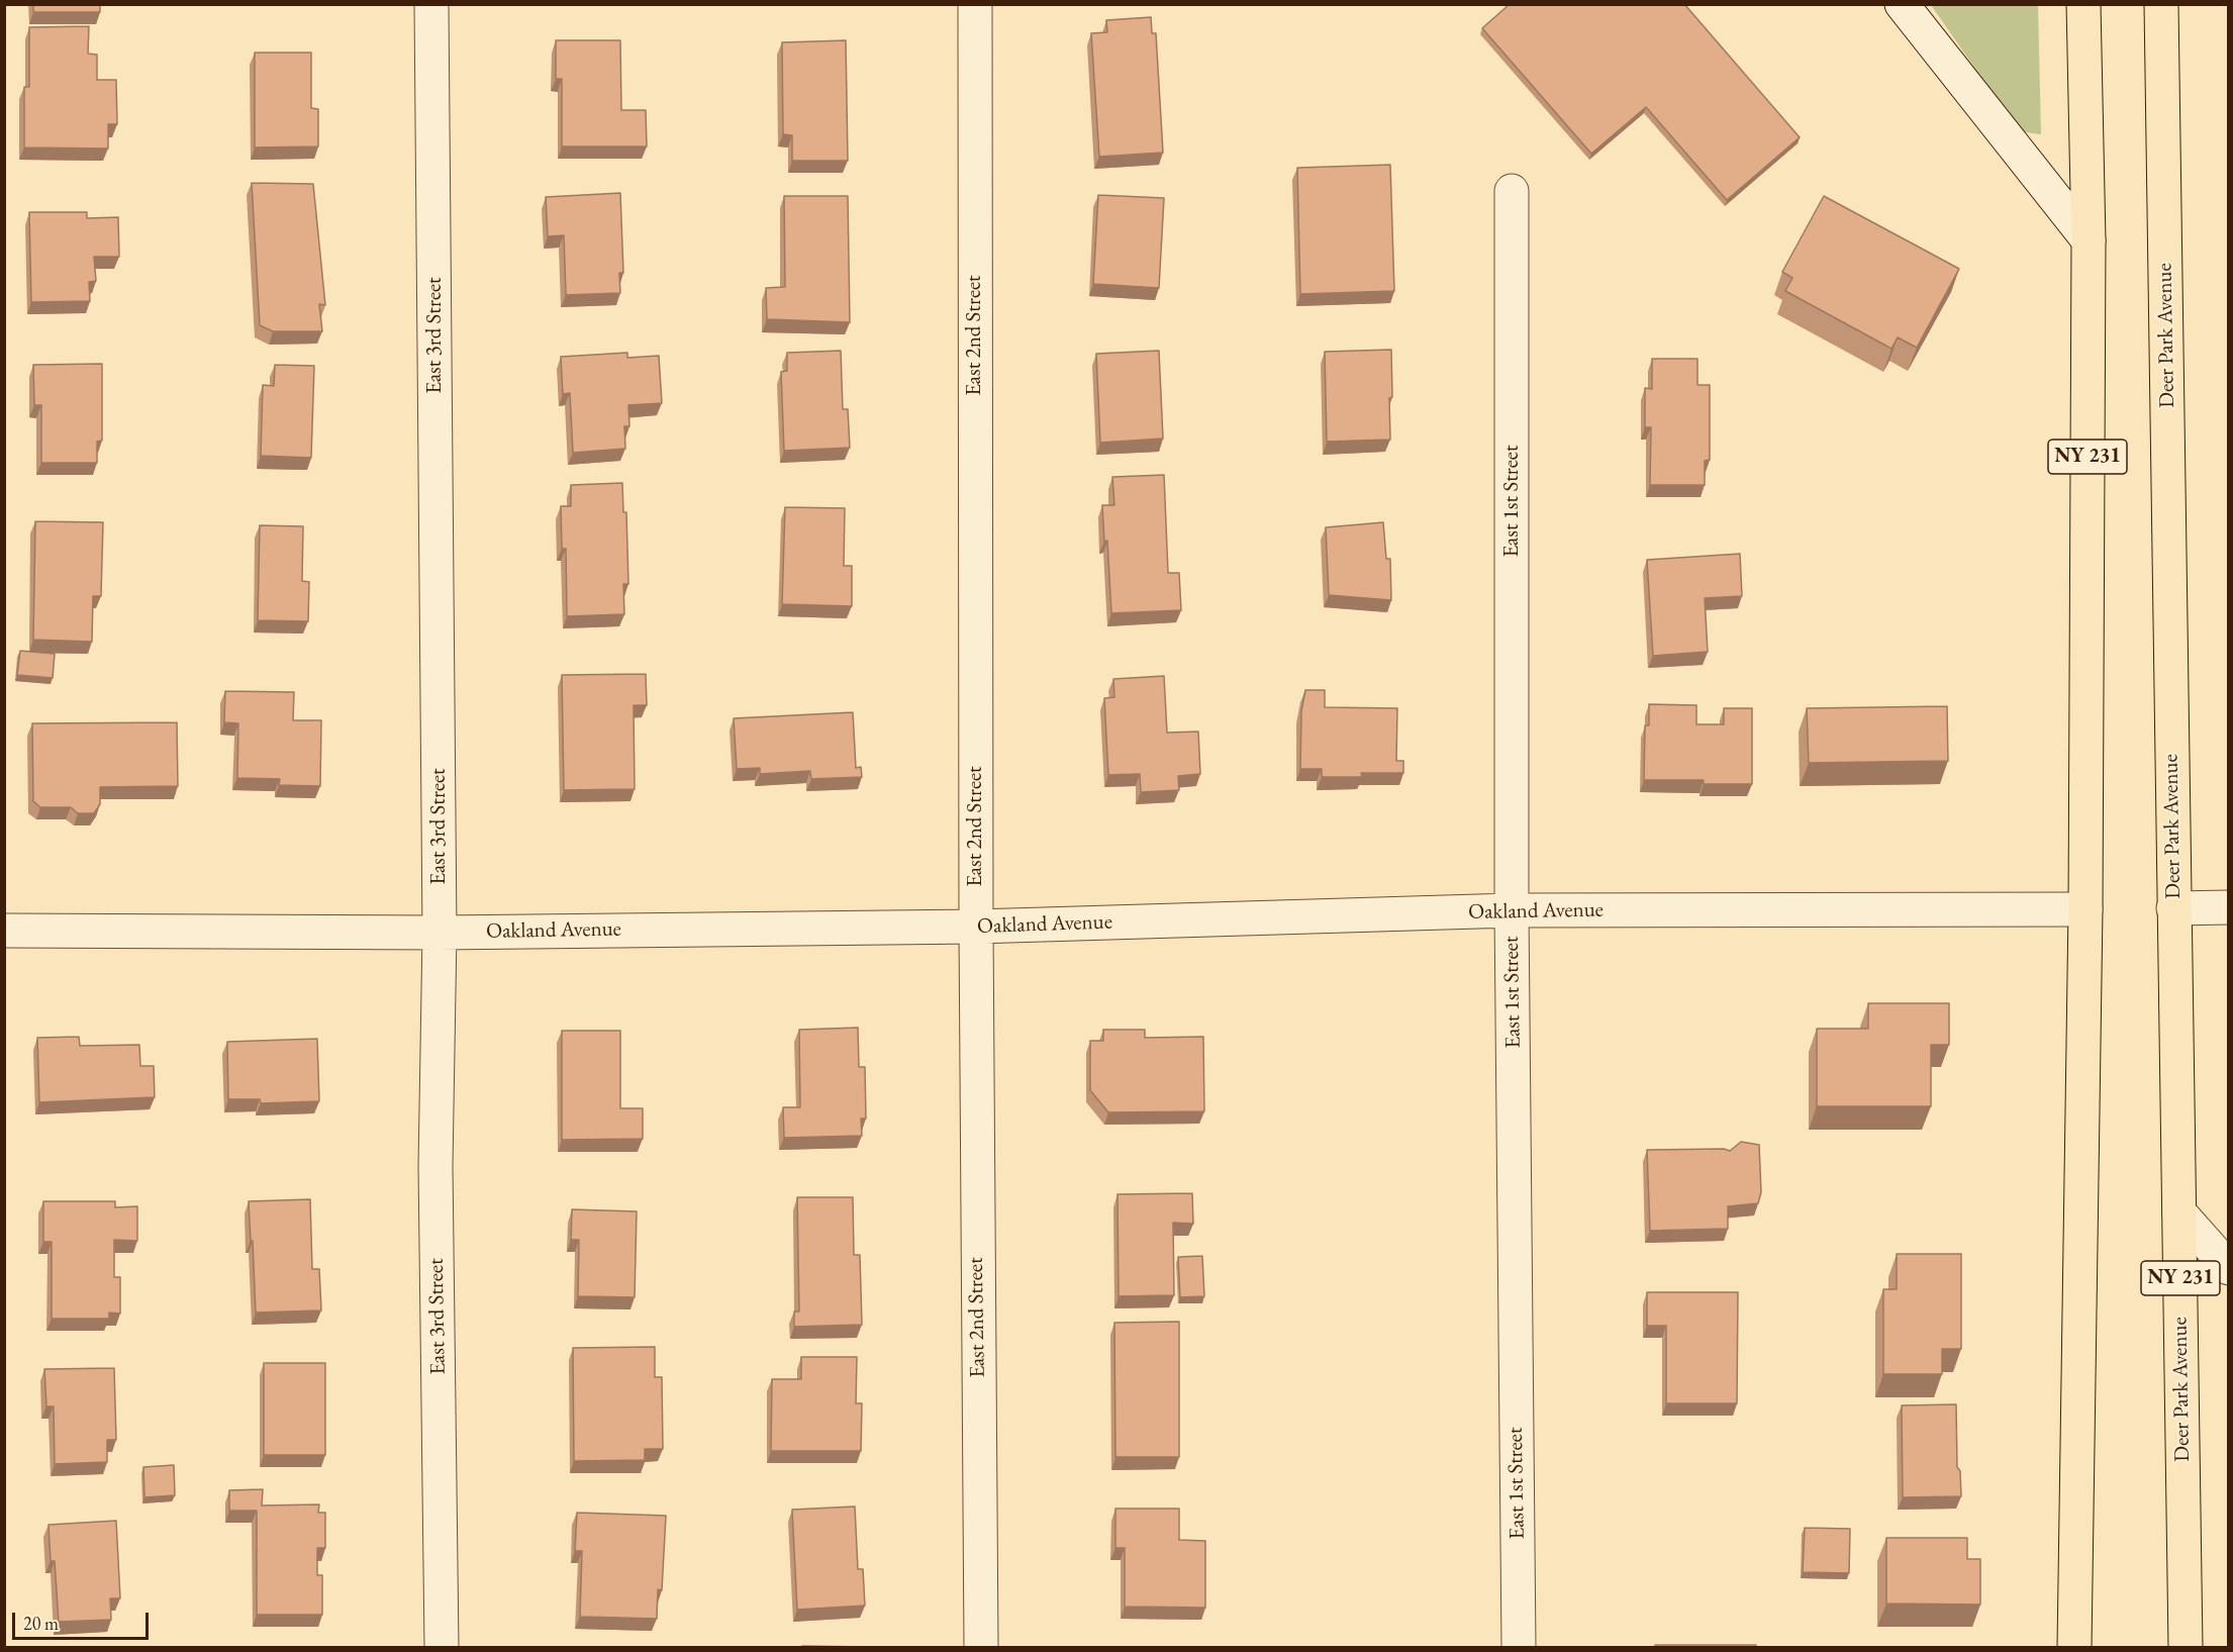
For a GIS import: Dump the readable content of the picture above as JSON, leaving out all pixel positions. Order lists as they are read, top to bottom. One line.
{"streets":{"main road":["Deer Park Avenue","NY 231"],"street":["East 3rd Street","East 2nd Street","East 1st Street","Oakland Avenue"]},"crossings":[["East 3rd Street","Oakland Avenue"],["East 2nd Street","Oakland Avenue"],["NY 231","Oakland Avenue"],["East 1st Street","Oakland Avenue"]],"scale_bar":"20 m"}
